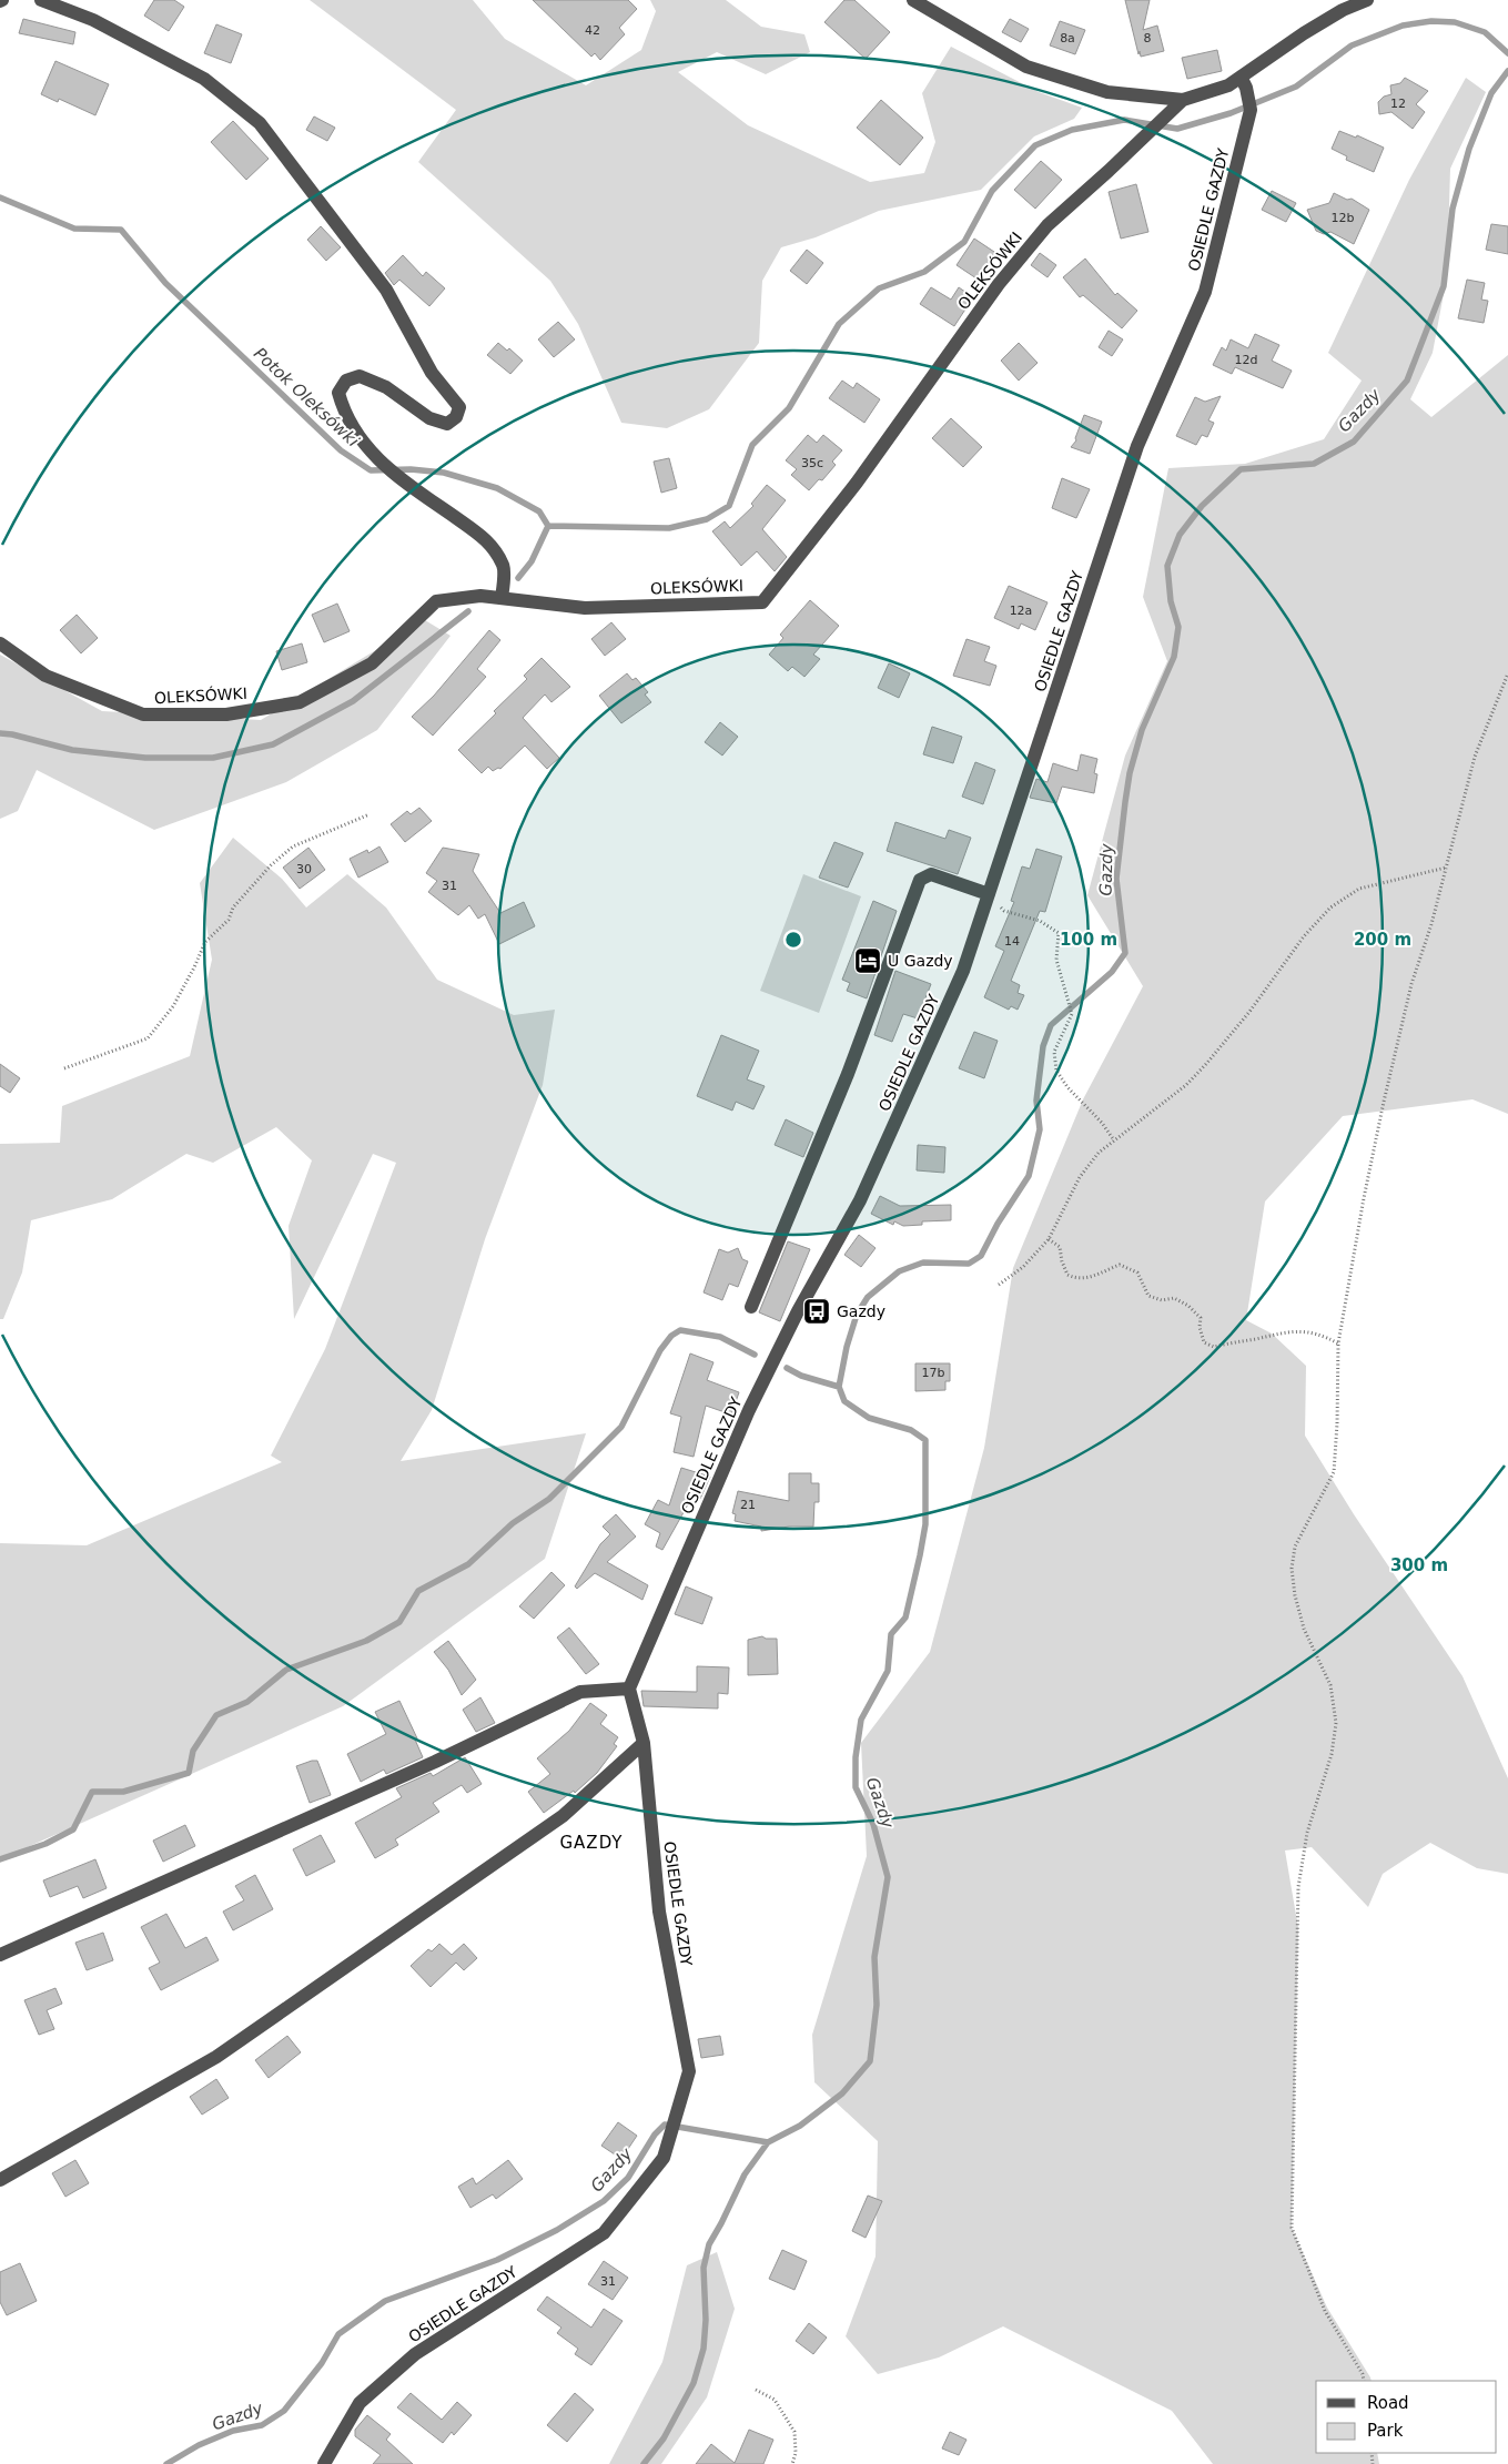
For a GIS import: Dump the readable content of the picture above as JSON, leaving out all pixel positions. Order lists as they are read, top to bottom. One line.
{"streets":{"street":["OSIEDLE GAZDY","OLEKSÓWKI"]},"crossings":[["OSIEDLE GAZDY","OLEKSÓWKI"]],"districts":["GAZDY"],"water":["Potok Oleksówki","Gazdy"],"places":{"hotel":["U Gazdy"],"bus stop":["Gazdy"]},"house_numbers":["42","8a","8","12","12b","12d","35c","12a","30","31","14","17b","21","31"],"legend":["Road","Park"],"rings":["100 m","200 m","300 m"]}
